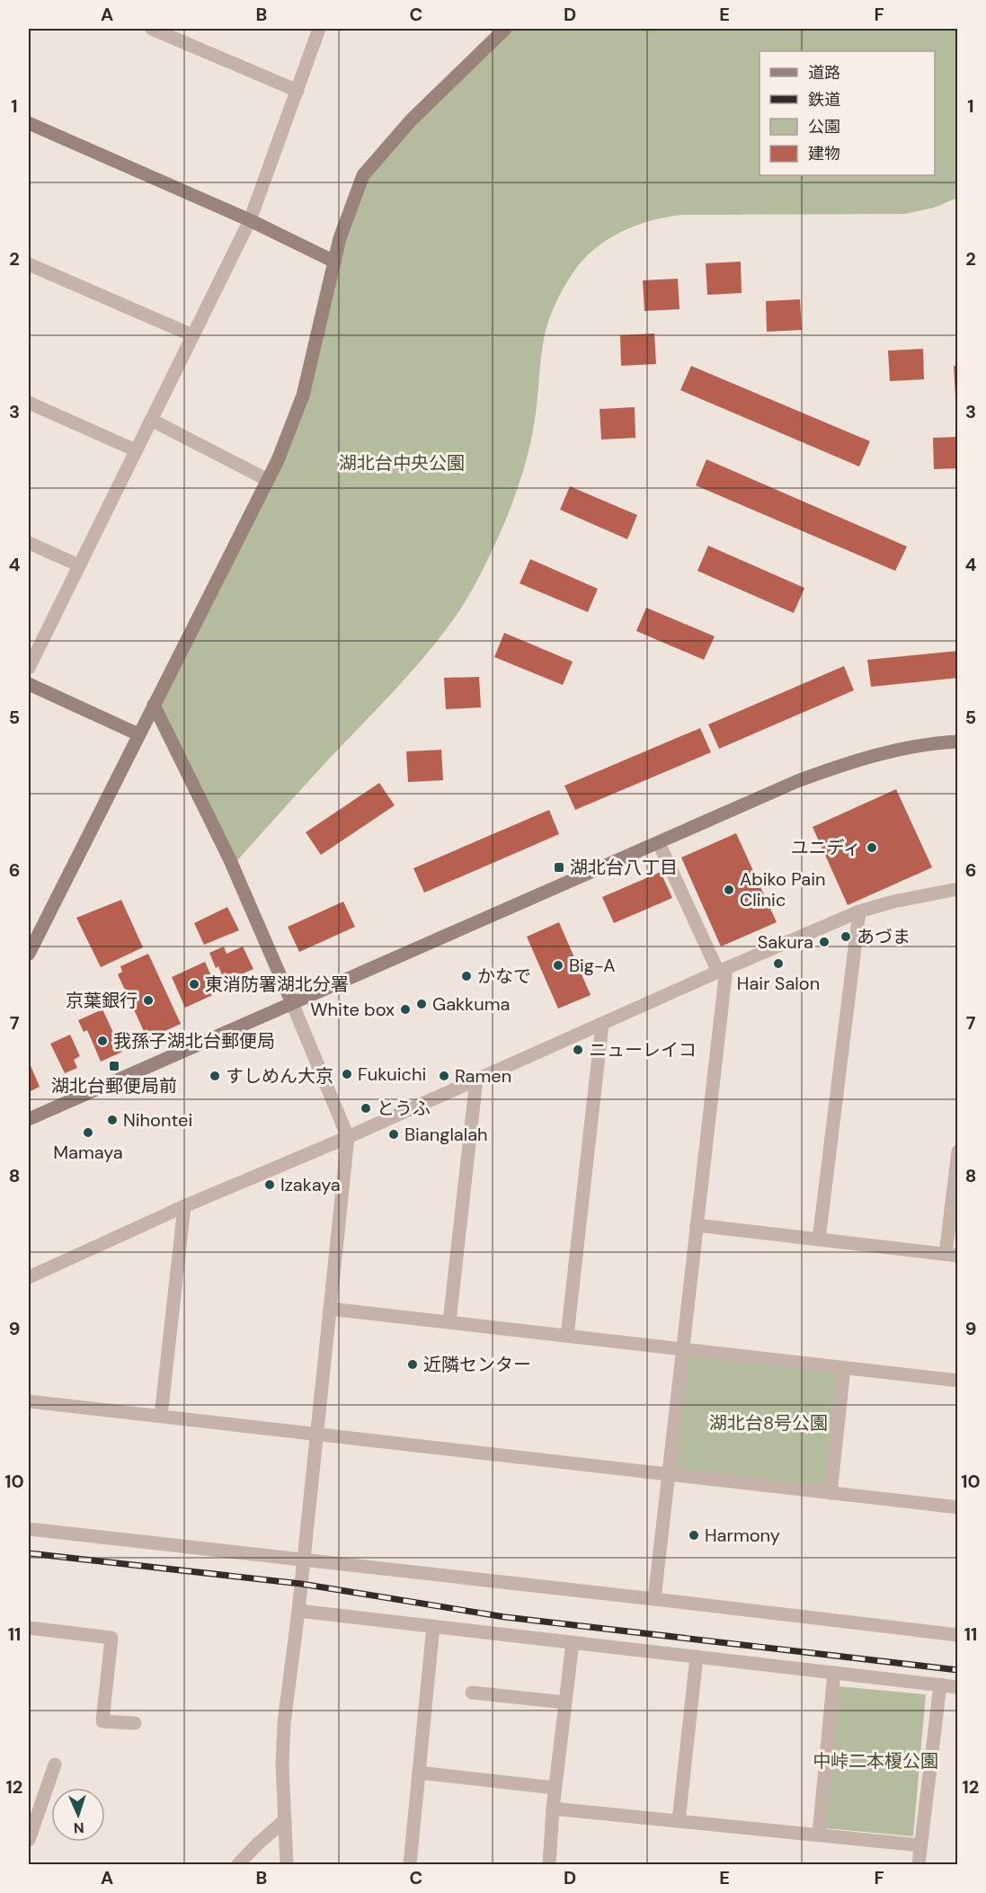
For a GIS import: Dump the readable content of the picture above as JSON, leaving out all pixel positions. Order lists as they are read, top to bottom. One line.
{"parks":["湖北台中央公園","湖北台8号公園","中峠二本榎公園"],"places":{"other":["ユニディ","Abiko Pain Clinic","あづま","Sakura","Hair Salon","Big-A","かなで","東消防署湖北分署","京葉銀行","Gakkuma","White box","我孫子湖北台郵便局","ニューレイコ","Fukuichi","すしめん大京","Ramen","とうふ","Nihontei","Mamaya","Bianglalah","Izakaya","近隣センター","Harmony"],"transit":["湖北台八丁目","湖北台郵便局前"]},"legend":["道路","鉄道","公園","建物"],"north":"bottom","grid":{"columns":["A","B","C","D","E","F"],"rows":["1","2","3","4","5","6","7","8","9","10","11","12"]}}
